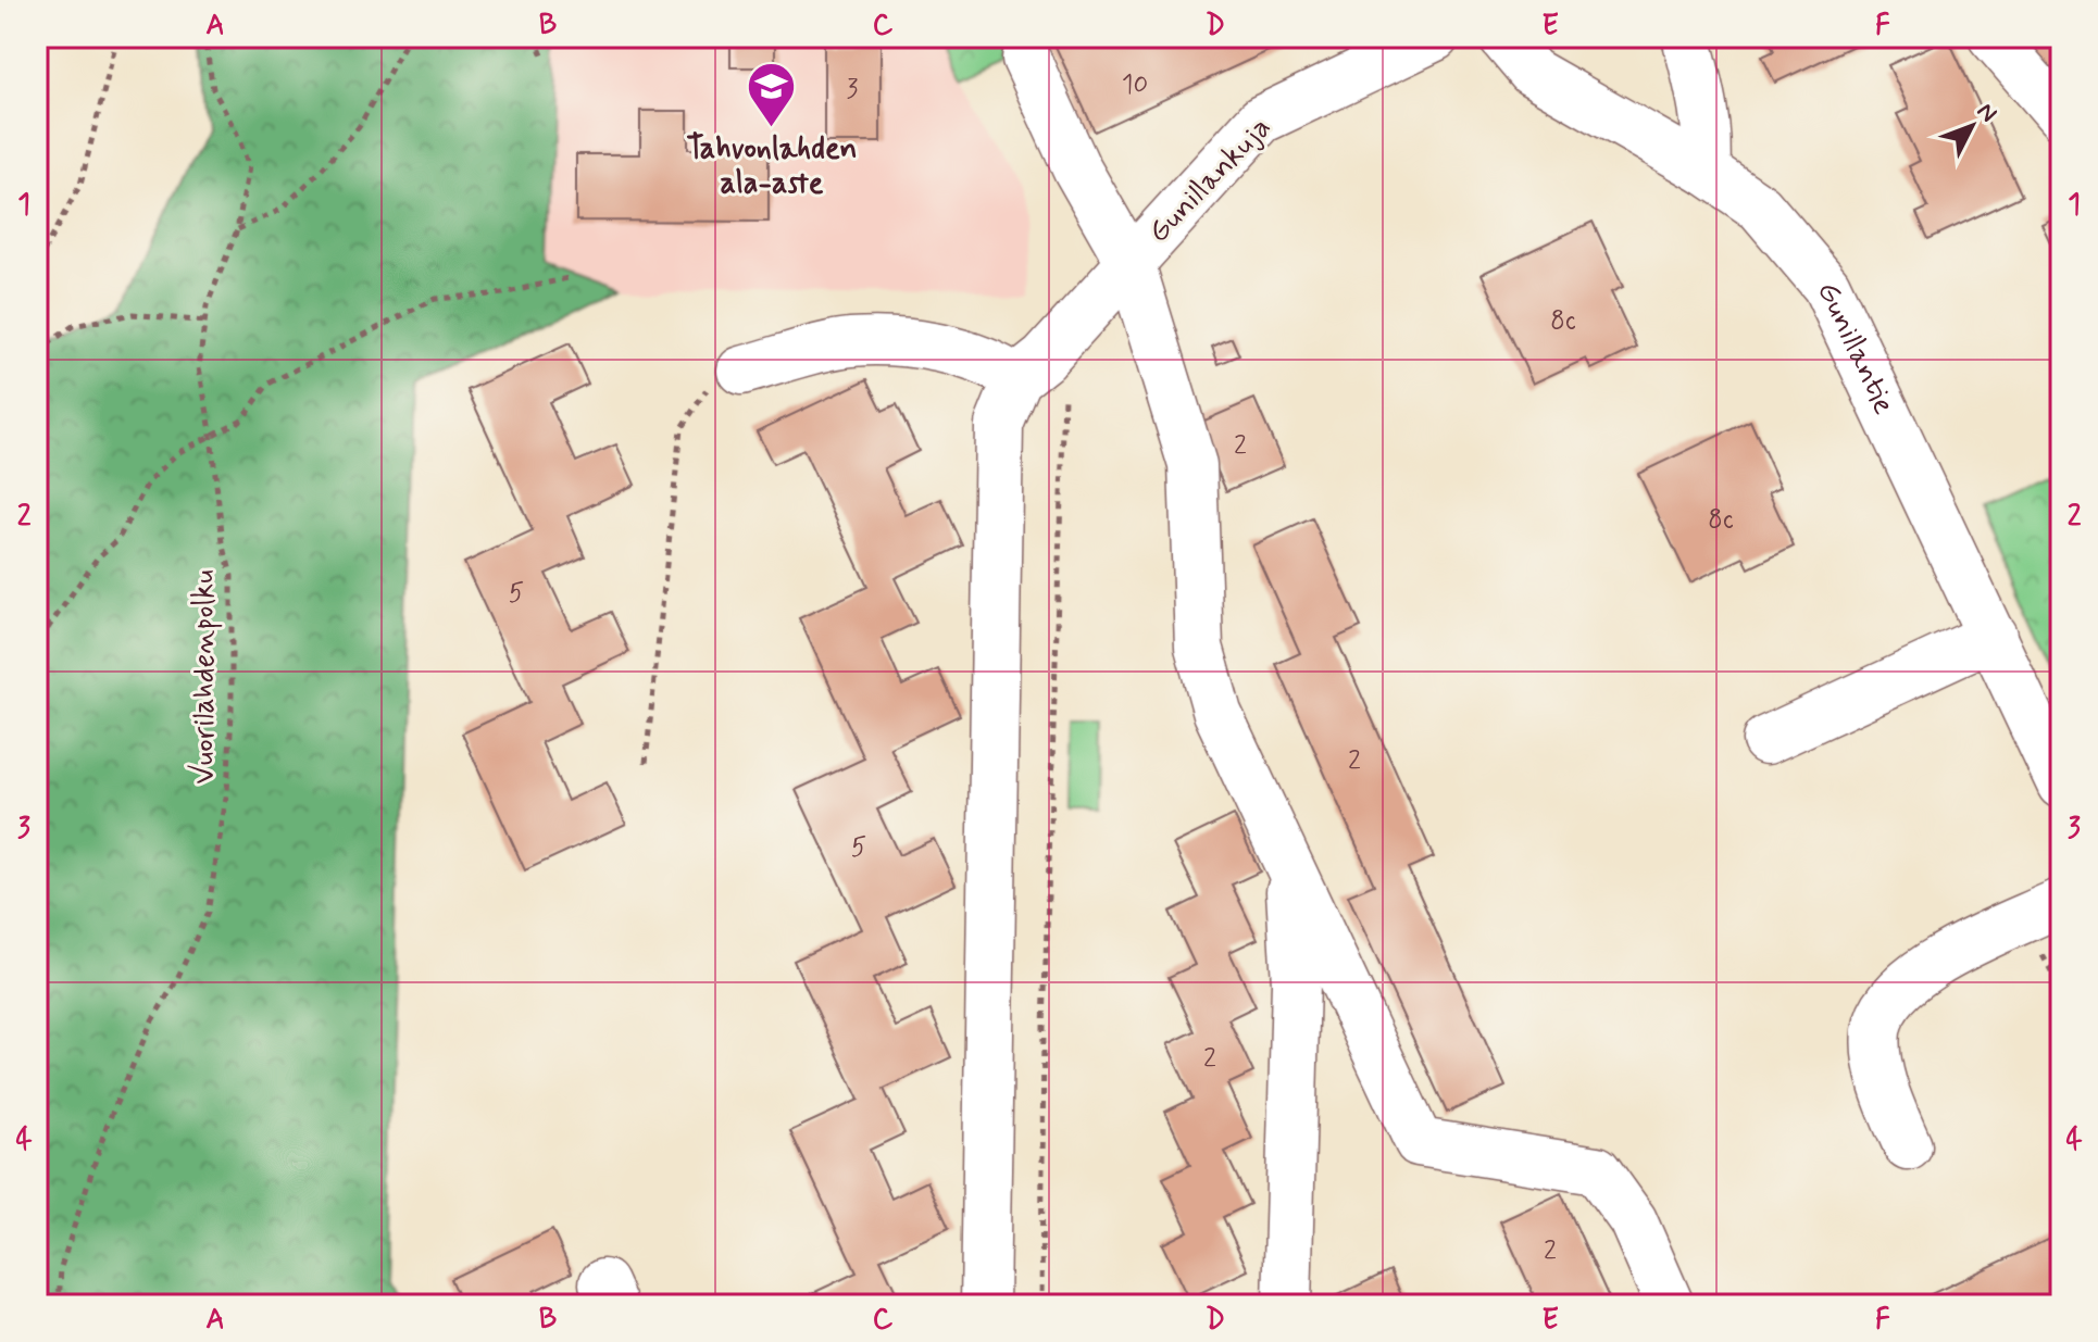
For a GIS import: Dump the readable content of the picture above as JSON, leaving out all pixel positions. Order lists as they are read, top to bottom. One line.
{"streets":{"street":["Gunillankuja","Gunillantie"],"path":["Vuorilahdenpolku"]},"places":{"school or university":["Tahvonlahden ala-aste"]},"house_numbers":["10","3","8c","2","8c","5","2","5","2","2"],"north":"top right","grid":{"columns":["A","B","C","D","E","F"],"rows":["1","2","3","4"]}}
